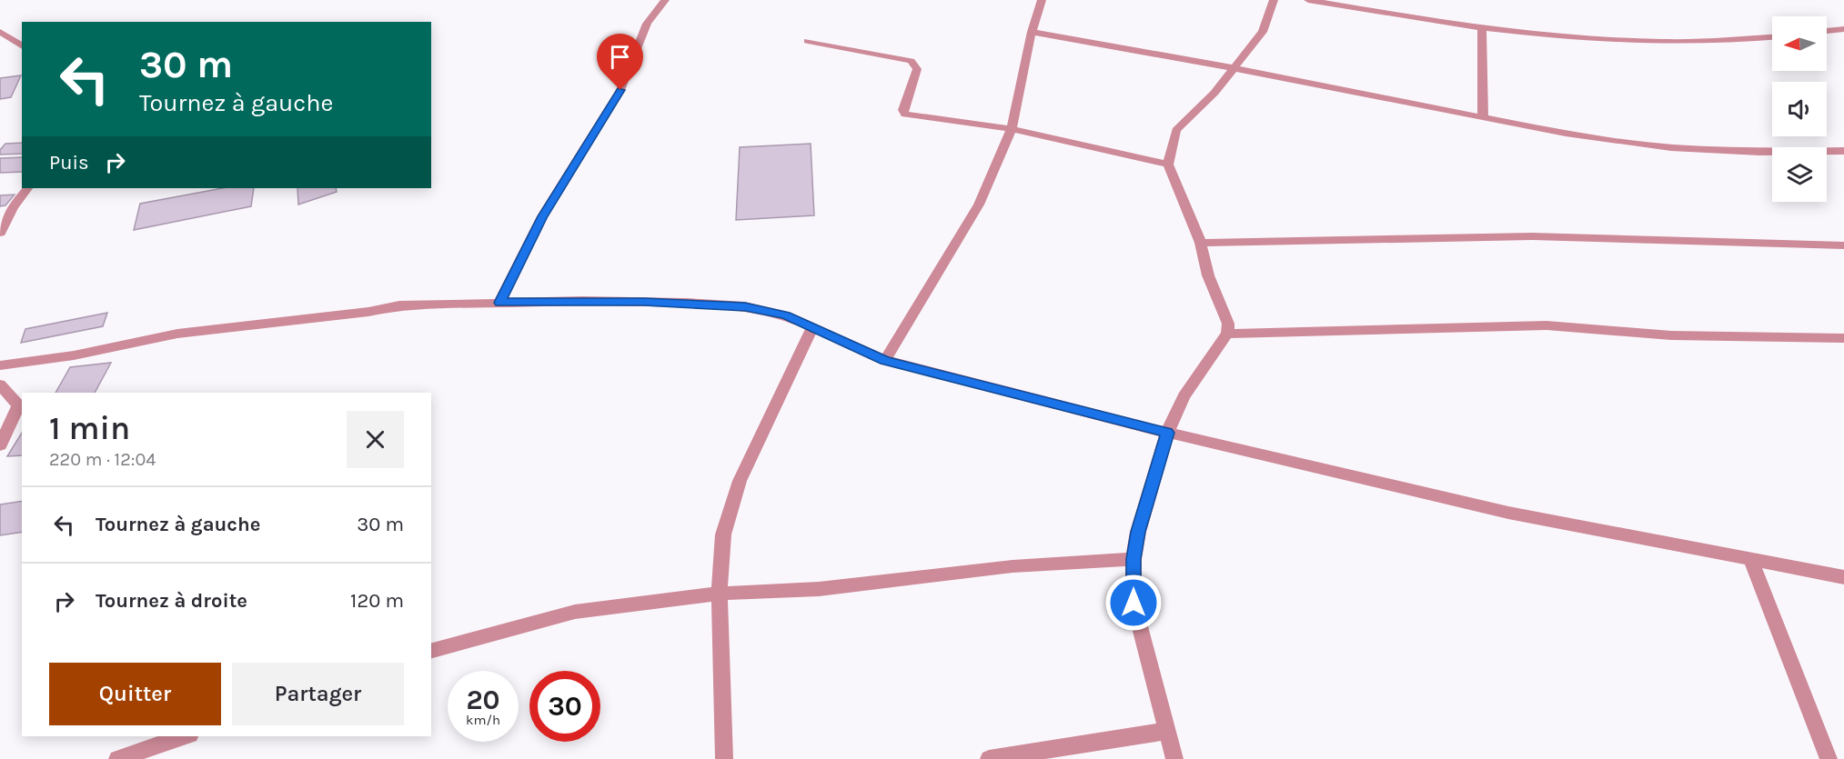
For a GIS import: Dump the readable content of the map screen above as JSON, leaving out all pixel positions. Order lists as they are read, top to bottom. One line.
{"north":"left","page":{"turn":["30 m","Tournez à gauche"],"then":"Puis","heading":["1 min","220 m · 12:04"],"list":[{"name":"Tournez à gauche","value":"30 m"},{"name":"Tournez à droite","value":"120 m"}],"buttons":["Quitter","Partager"],"speed":"20 km/h","limit":"30"}}
